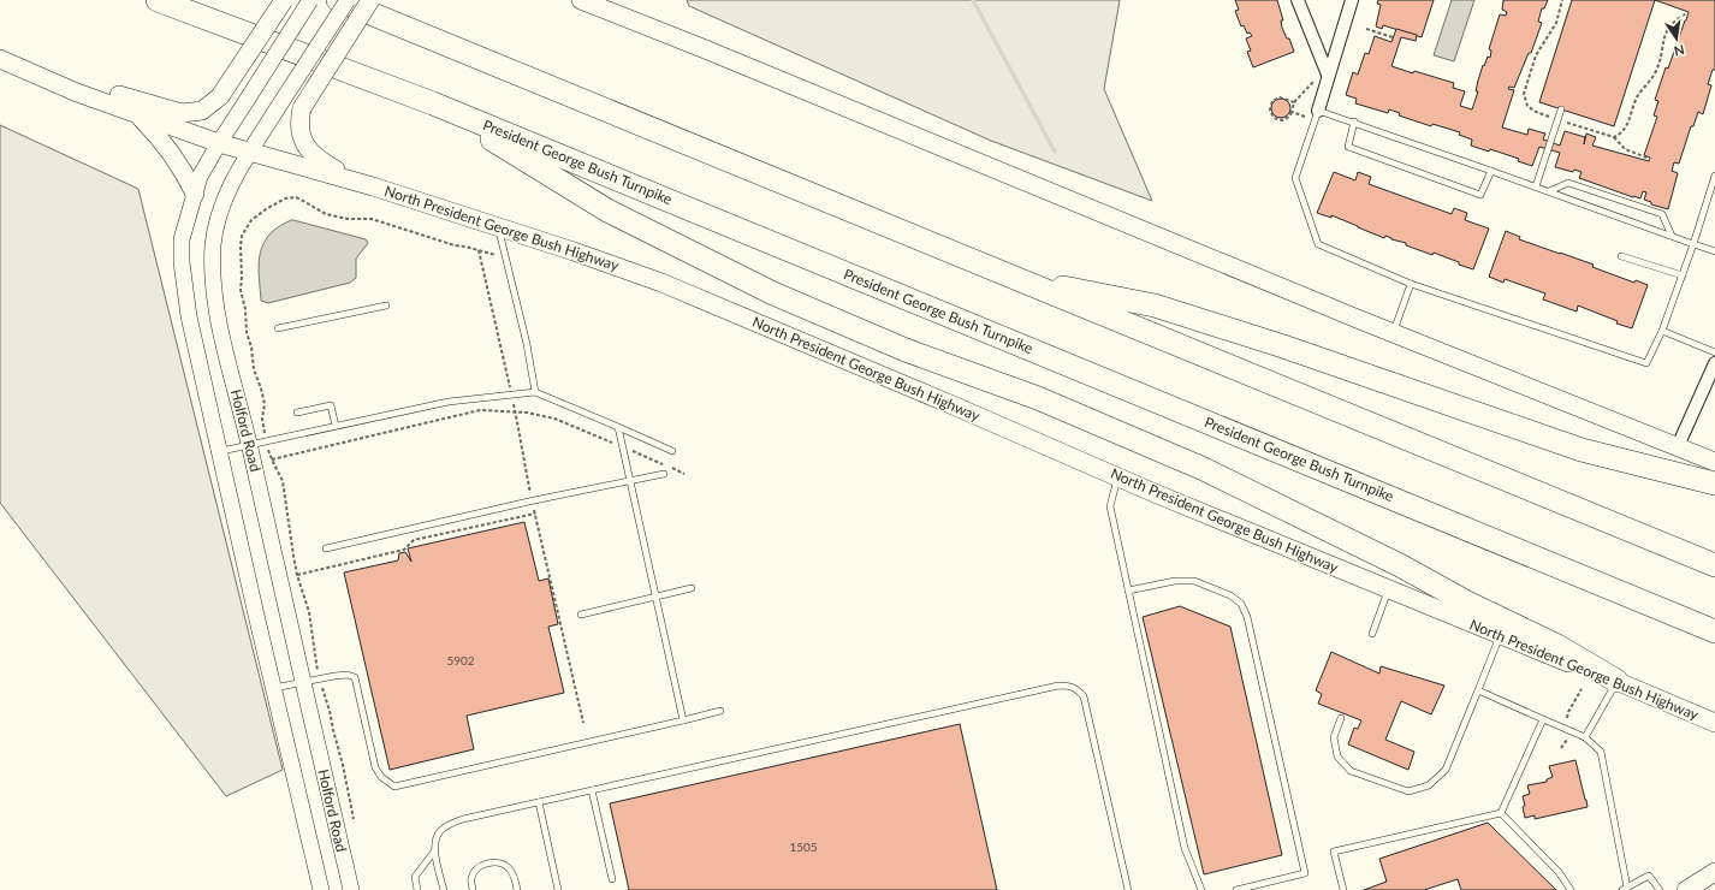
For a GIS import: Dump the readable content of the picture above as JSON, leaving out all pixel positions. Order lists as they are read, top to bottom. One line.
{"streets":{"highway":["President George Bush Turnpike"],"main road":["North President George Bush Highway"],"street":["Holford Road"]},"crossings":[["North President George Bush Highway","Holford Road"]],"house_numbers":["5902","1505"],"north":"bottom"}
